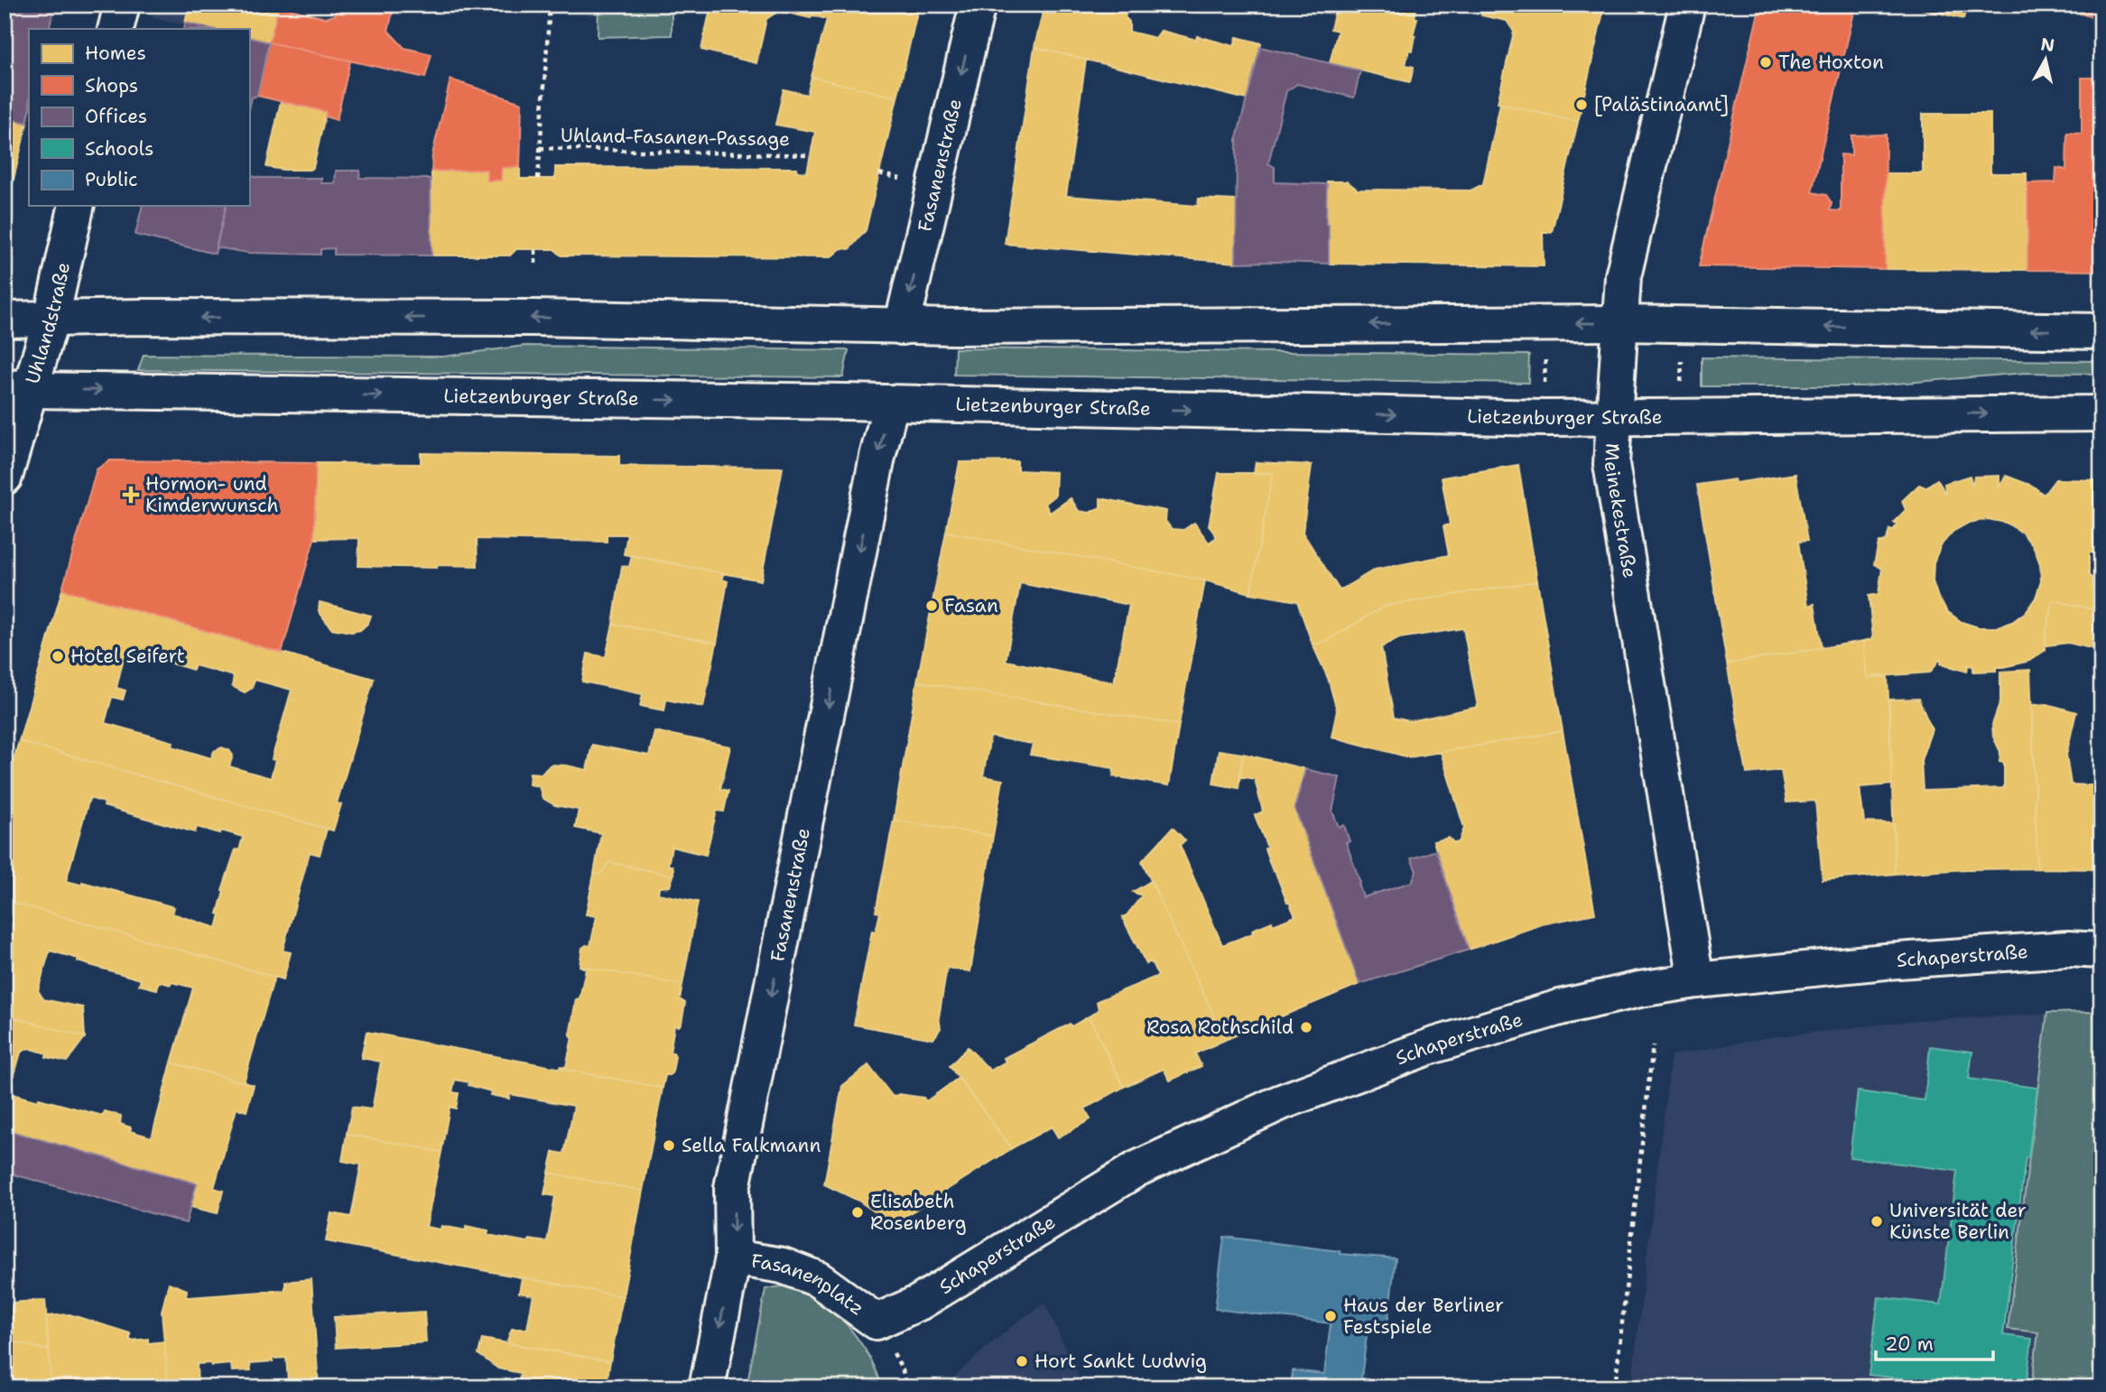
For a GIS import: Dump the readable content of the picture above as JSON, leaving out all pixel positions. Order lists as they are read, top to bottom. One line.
{"streets":{"main road":["Fasanenstraße","Uhlandstraße","Lietzenburger Straße","Meinekestraße","Schaperstraße","Fasanenplatz"],"path":["Uhland-Fasanen-Passage"]},"crossings":[["Fasanenstraße","Lietzenburger Straße"],["Fasanenstraße","Fasanenplatz"],["Uhlandstraße","Lietzenburger Straße"],["Lietzenburger Straße","Meinekestraße"],["Meinekestraße","Schaperstraße"],["Schaperstraße","Fasanenplatz"]],"one_way":["Fasanenstraße"],"places":{"other":["The Hoxton","[Palästinaamt]","Fasan","Hotel Seifert","Rosa Rothschild","Sella Falkmann","Elisabeth Rosenberg","Universität der Künste Berlin","Haus der Berliner Festspiele","Hort Sankt Ludwig"],"health":["Hormon- und Kimderwunsch"]},"legend":["Homes","Shops","Offices","Schools","Public"],"scale_bar":"20 m","north":"top"}
